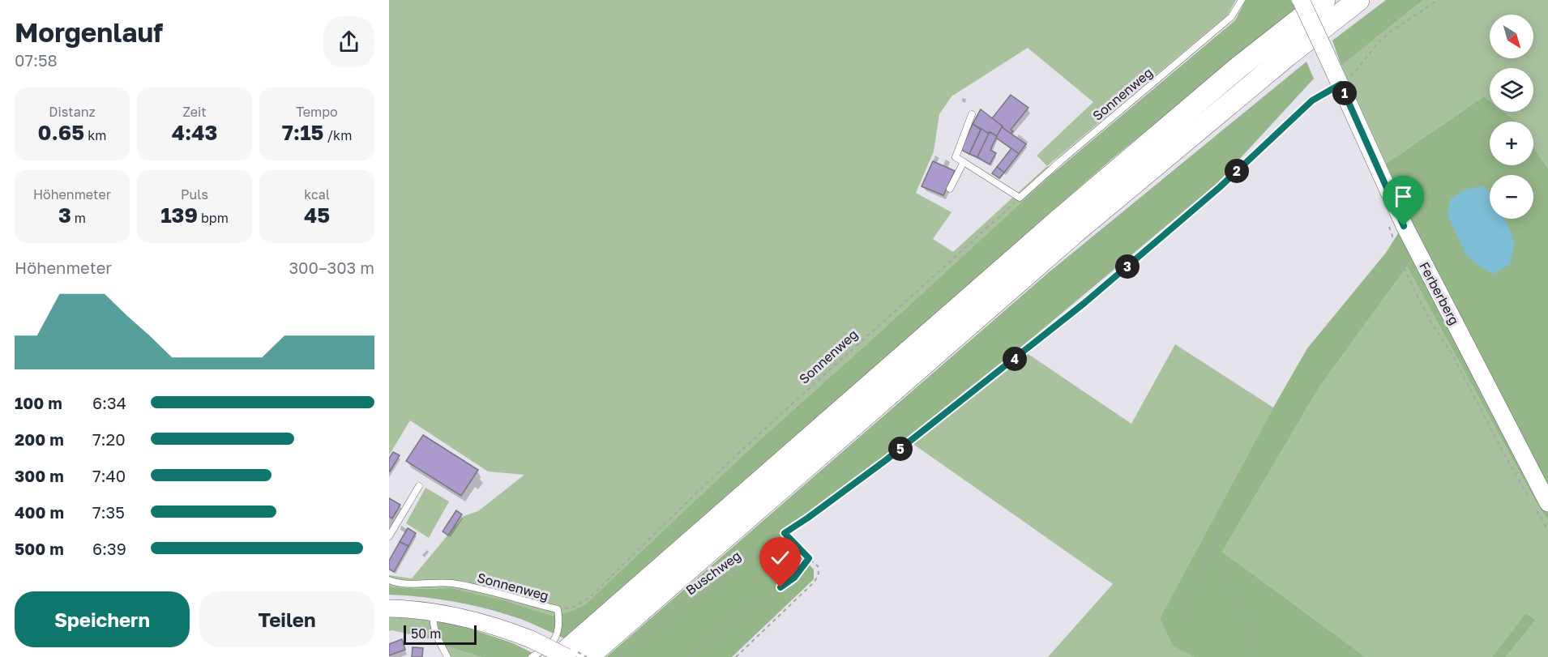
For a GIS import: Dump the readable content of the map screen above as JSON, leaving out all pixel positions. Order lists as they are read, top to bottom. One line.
{"streets":{"street":["Ferberberg"],"lane":["Sonnenweg"],"path":["Buschweg"]},"crossings":[["Ferberberg","Buschweg"]],"scale_bar":"50 m","north":"bottom right","page":{"heading":["Morgenlauf","07:58"],"map_buttons":["+","−"],"pins":["1","2","3","4","5"],"stats":[["Distanz","0.65 km"],["Zeit","4:43"],["Tempo","7:15 /km"],["Höhenmeter","3 m"],["Puls","139 bpm"],["kcal","45"]],"chart":["Höhenmeter","300–303 m"],"list":[{"name":"100 m","note":"6:34"},{"name":"200 m","note":"7:20"},{"name":"300 m","note":"7:40"},{"name":"400 m","note":"7:35"},{"name":"500 m","note":"6:39"}],"buttons":["Speichern","Teilen"],"scale":"50 m"}}
